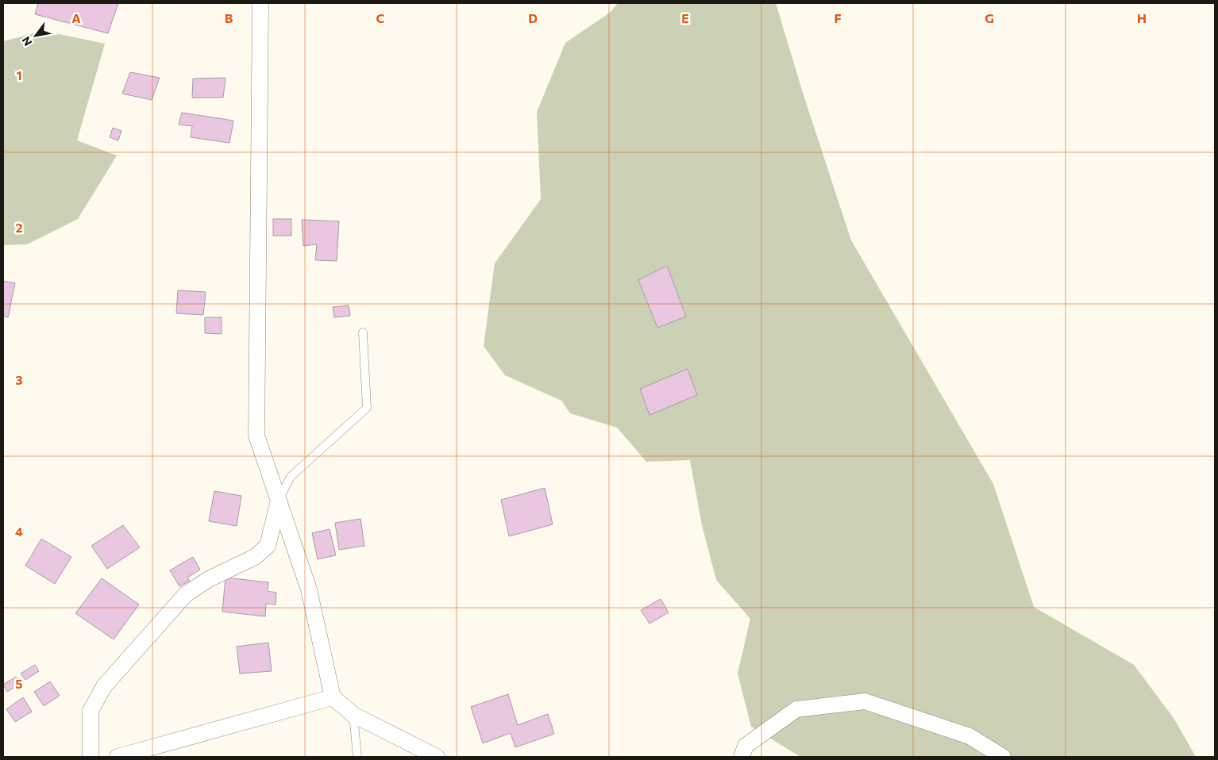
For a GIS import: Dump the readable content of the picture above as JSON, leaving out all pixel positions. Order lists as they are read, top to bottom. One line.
{"north":"bottom left","grid":{"columns":["A","B","C","D","E","F","G","H"],"rows":["1","2","3","4","5"]}}
